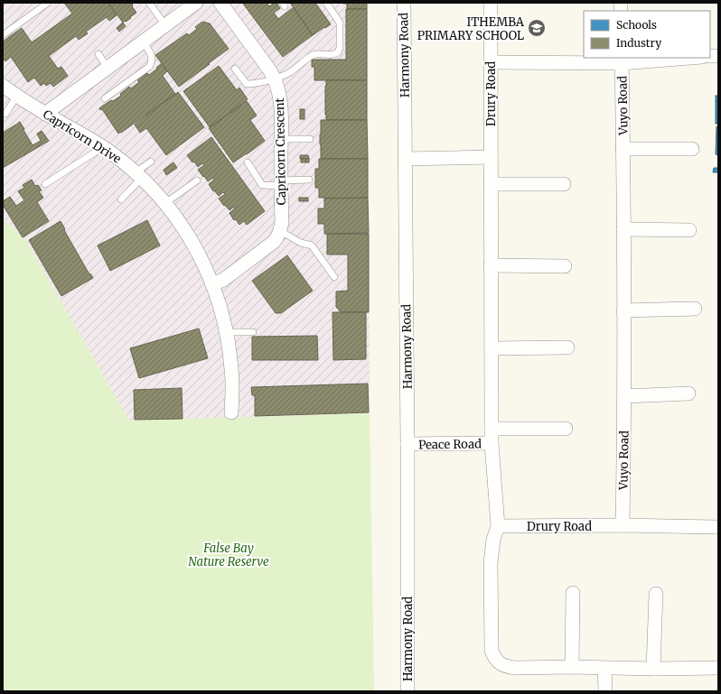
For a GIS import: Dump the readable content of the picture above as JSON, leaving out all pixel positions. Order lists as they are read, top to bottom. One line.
{"streets":{"street":["Harmony Road","Drury Road","Vuyo Road","Capricorn Drive","Capricorn Crescent","Peace Road"]},"crossings":[["Harmony Road","Peace Road"],["Drury Road","Vuyo Road"],["Drury Road","Peace Road"]],"parks":["False Bay Nature Reserve"],"places":{"school or university":["ITHEMBA PRIMARY SCHOOL"]},"legend":["Schools","Industry"]}
